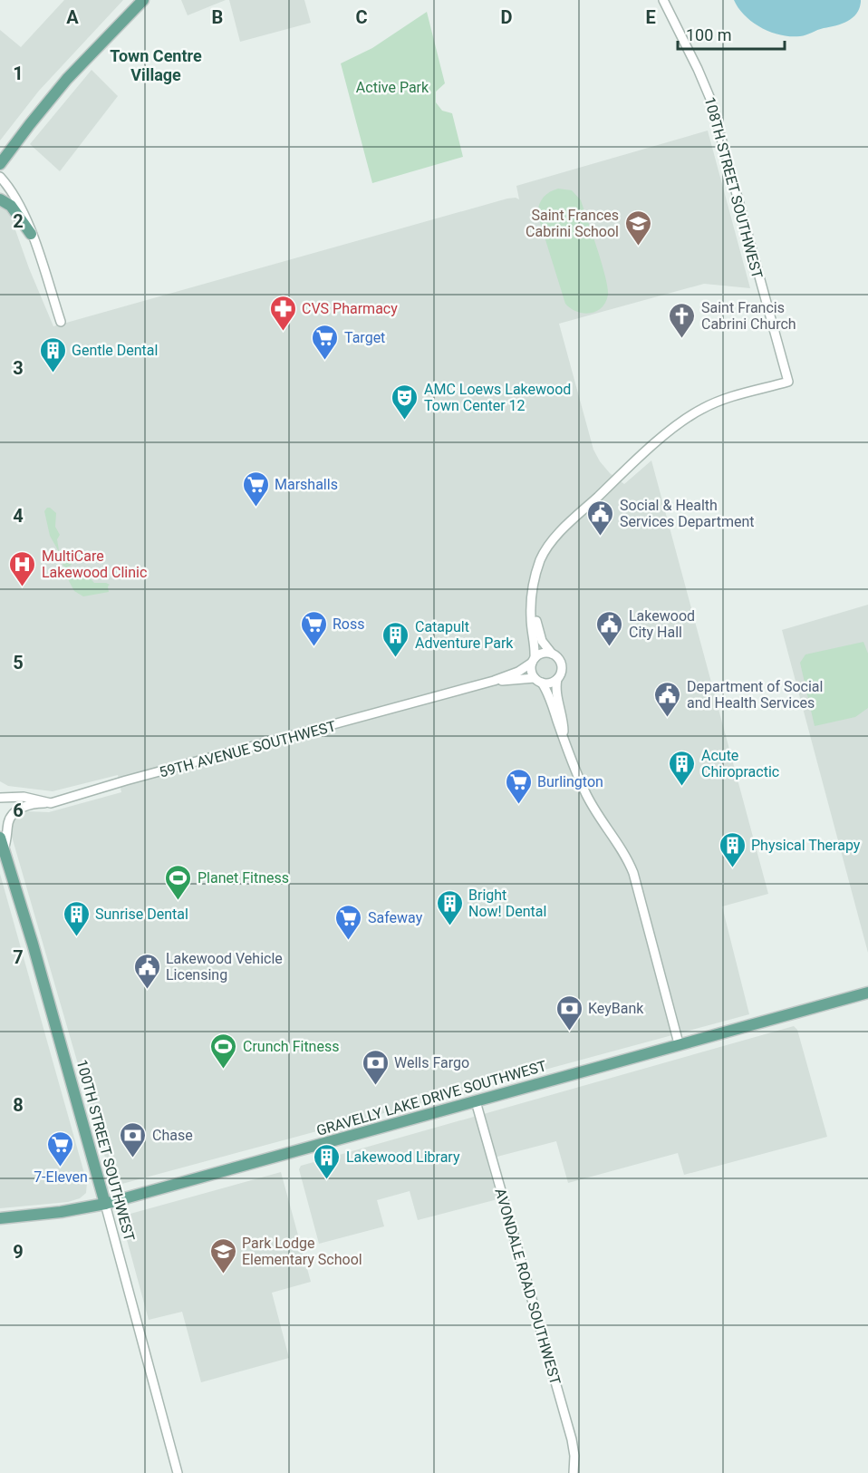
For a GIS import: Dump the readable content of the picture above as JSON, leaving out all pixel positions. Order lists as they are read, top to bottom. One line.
{"streets":{"main road":["GRAVELLY LAKE DRIVE SOUTHWEST","100TH STREET SOUTHWEST"],"street":["108TH STREET SOUTHWEST","59TH AVENUE SOUTHWEST","AVONDALE ROAD SOUTHWEST"]},"crossings":[["GRAVELLY LAKE DRIVE SOUTHWEST","100TH STREET SOUTHWEST"],["GRAVELLY LAKE DRIVE SOUTHWEST","AVONDALE ROAD SOUTHWEST"]],"districts":["Town Centre Village"],"parks":["Active Park"],"places":{"school or university":["Saint Frances Cabrini School","Park Lodge Elementary School"],"pharmacy":["CVS Pharmacy"],"church":["Saint Francis Cabrini Church"],"supermarket":["Target","Marshalls","Ross","Burlington","Safeway","7-Eleven"],"building":["Gentle Dental","Catapult Adventure Park","Acute Chiropractic","Physical Therapy","Bright Now! Dental","Sunrise Dental","Lakewood Library"],"theatre":["AMC Loews Lakewood Town Center 12"],"public building":["Social & Health Services Department","Lakewood City Hall","Department of Social and Health Services","Lakewood Vehicle Licensing"],"hospital":["MultiCare Lakewood Clinic"],"sports":["Planet Fitness","Crunch Fitness"],"bank":["KeyBank","Wells Fargo","Chase"]},"scale_bar":"100 m","grid":{"columns":["A","B","C","D","E"],"rows":["1","2","3","4","5","6","7","8","9"]}}
